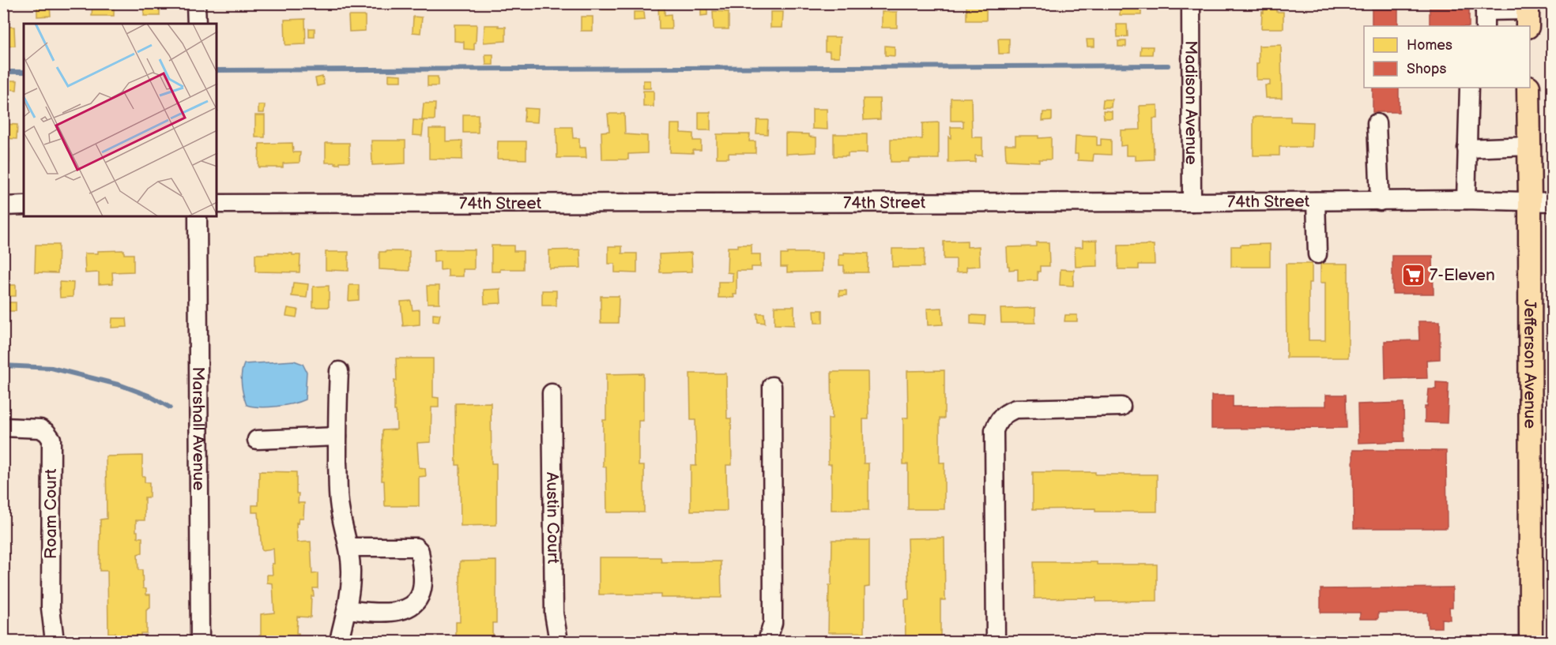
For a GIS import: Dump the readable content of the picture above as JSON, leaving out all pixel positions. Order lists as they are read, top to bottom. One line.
{"streets":{"main road":["Jefferson Avenue"],"street":["Madison Avenue","74th Street","Marshall Avenue","Roam Court","Austin Court"]},"crossings":[["Madison Avenue","74th Street"],["74th Street","Jefferson Avenue"]],"places":{"supermarket":["7-Eleven"]},"legend":["Homes","Shops"]}
